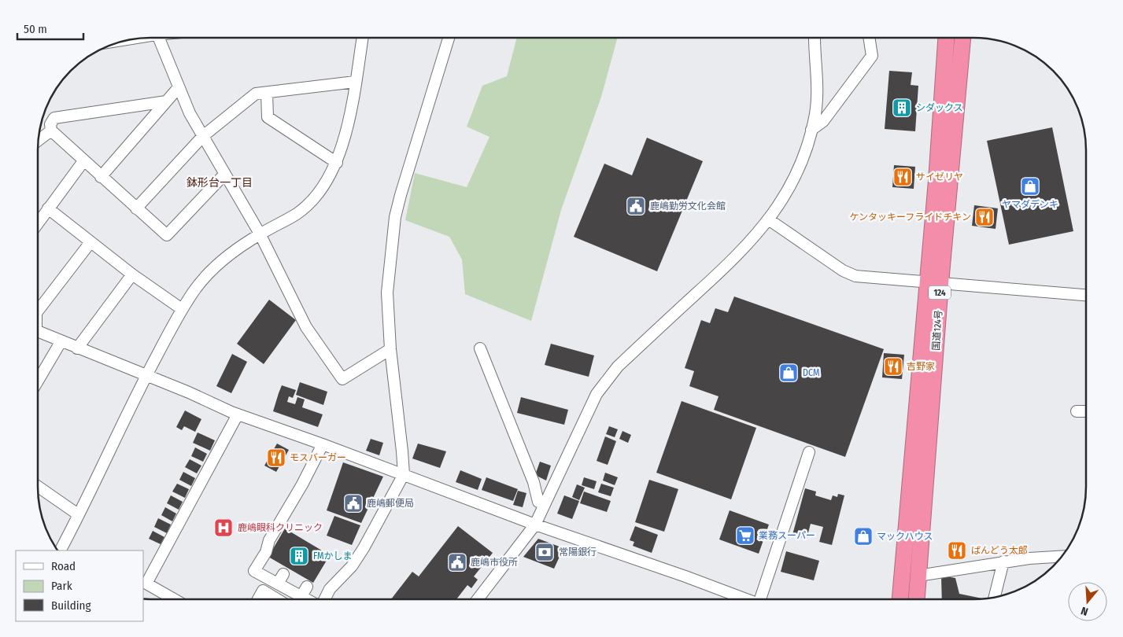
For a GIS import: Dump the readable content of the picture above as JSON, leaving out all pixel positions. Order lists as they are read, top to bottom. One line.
{"streets":{"highway":["124","国道124号"]},"districts":["鉢形台一丁目"],"places":{"building":["シダックス","FMかしま"],"restaurant":["サイゼリヤ","ケンタッキーフライドチキン","吉野家","モスバーガー","ばんどう太郎"],"shop":["ヤマダデンキ","DCM","マックハウス"],"public building":["鹿嶋勤労文化会館","鹿嶋郵便局","鹿嶋市役所"],"hospital":["鹿嶋眼科クリニック"],"supermarket":["業務スーパー"],"bank":["常陽銀行"]},"legend":["Road","Park","Building"],"scale_bar":"50 m","north":"bottom"}
